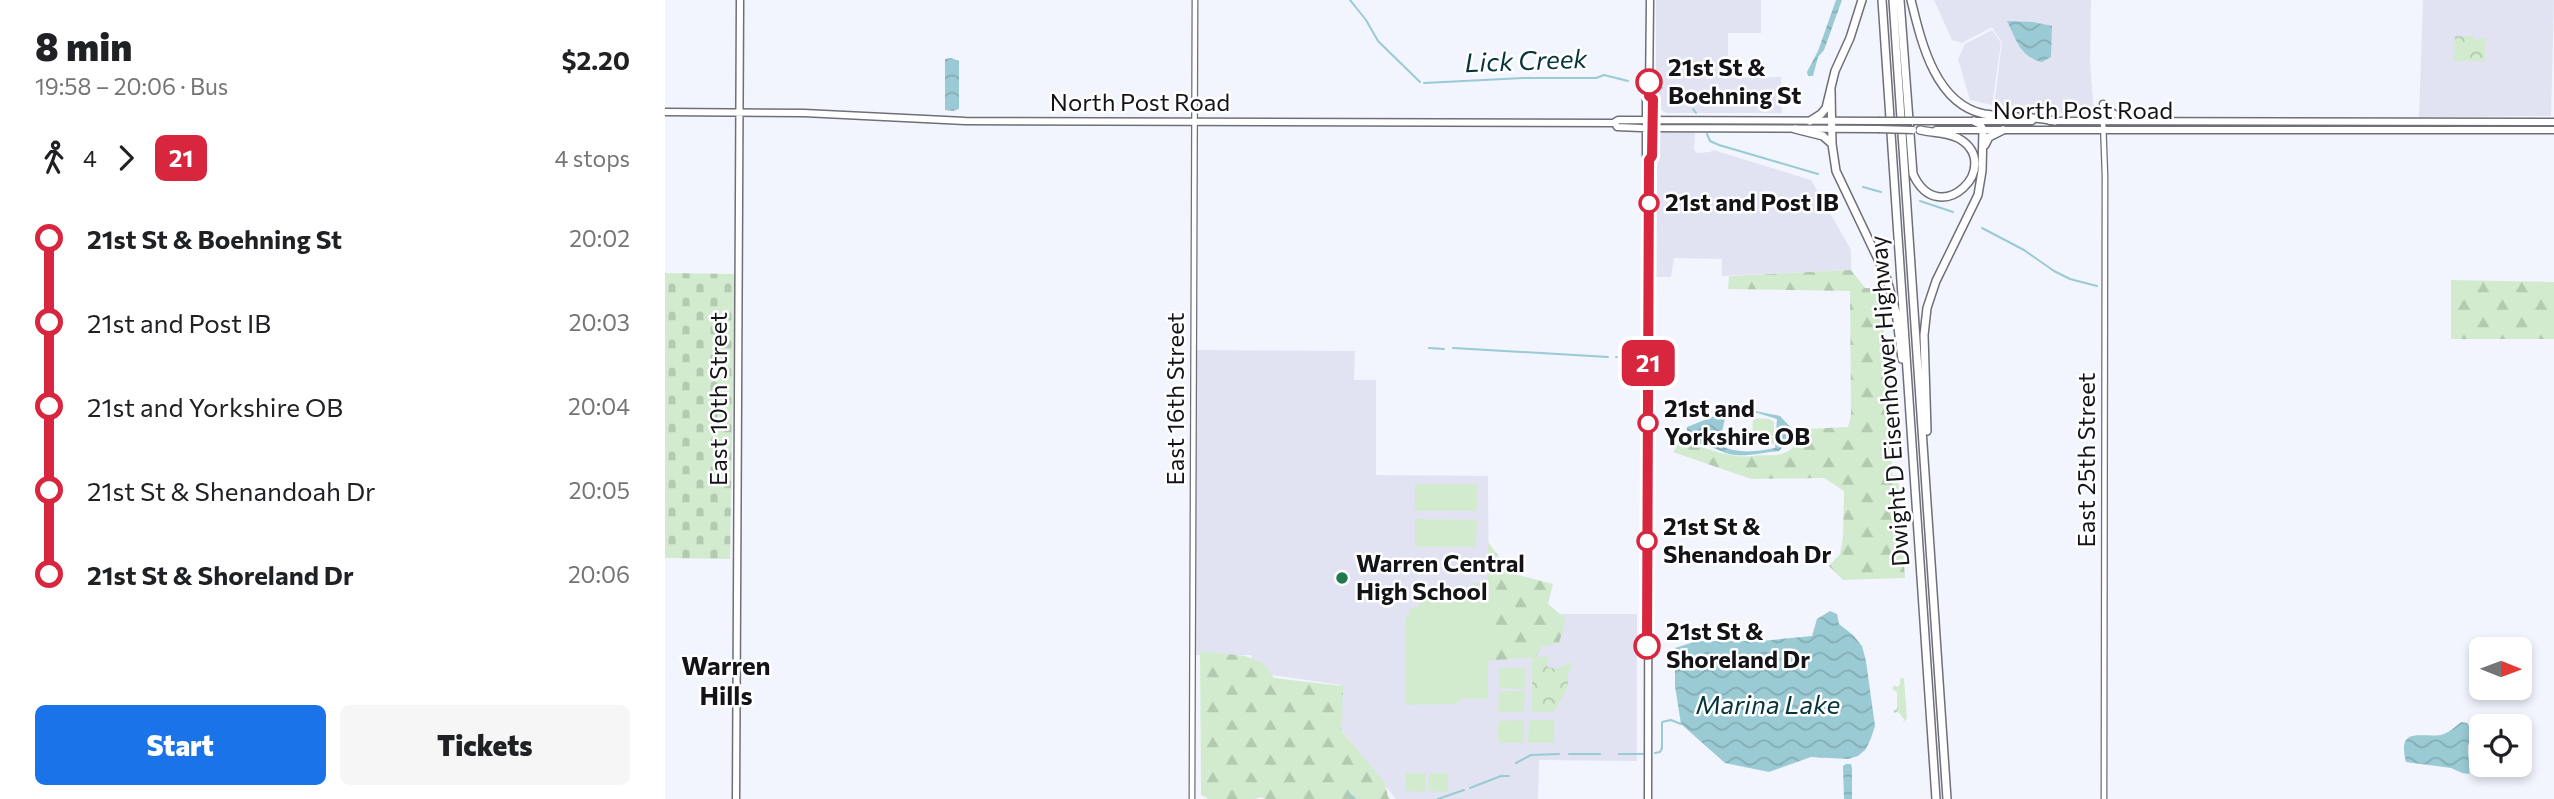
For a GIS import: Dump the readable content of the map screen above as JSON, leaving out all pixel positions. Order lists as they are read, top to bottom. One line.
{"streets":{"highway":["Dwight D Eisenhower Highway"],"main road":["North Post Road","East 10th Street"],"street":["East 16th Street","East 25th Street"]},"crossings":[["North Post Road","East 10th Street"],["North Post Road","East 16th Street"],["North Post Road","East 25th Street"]],"districts":["Warren Hills"],"water":["Lick Creek","Marina Lake"],"places":["21st St & Boehning St","21st and Post IB","21st and Yorkshire OB","21st St & Shenandoah Dr","Warren Central High School","21st St & Shoreland Dr"],"lines":["bus line 21"],"north":"right","page":{"heading":["8 min","19:58 – 20:06 · Bus","$2.20"],"on_map":"21","legs":["4","21","4 stops"],"list":[{"name":"21st St & Boehning St","value":"20:02"},{"name":"21st and Post IB","value":"20:03"},{"name":"21st and Yorkshire OB","value":"20:04"},{"name":"21st St & Shenandoah Dr","value":"20:05"},{"name":"21st St & Shoreland Dr","value":"20:06"}],"buttons":["Start","Tickets"]}}
